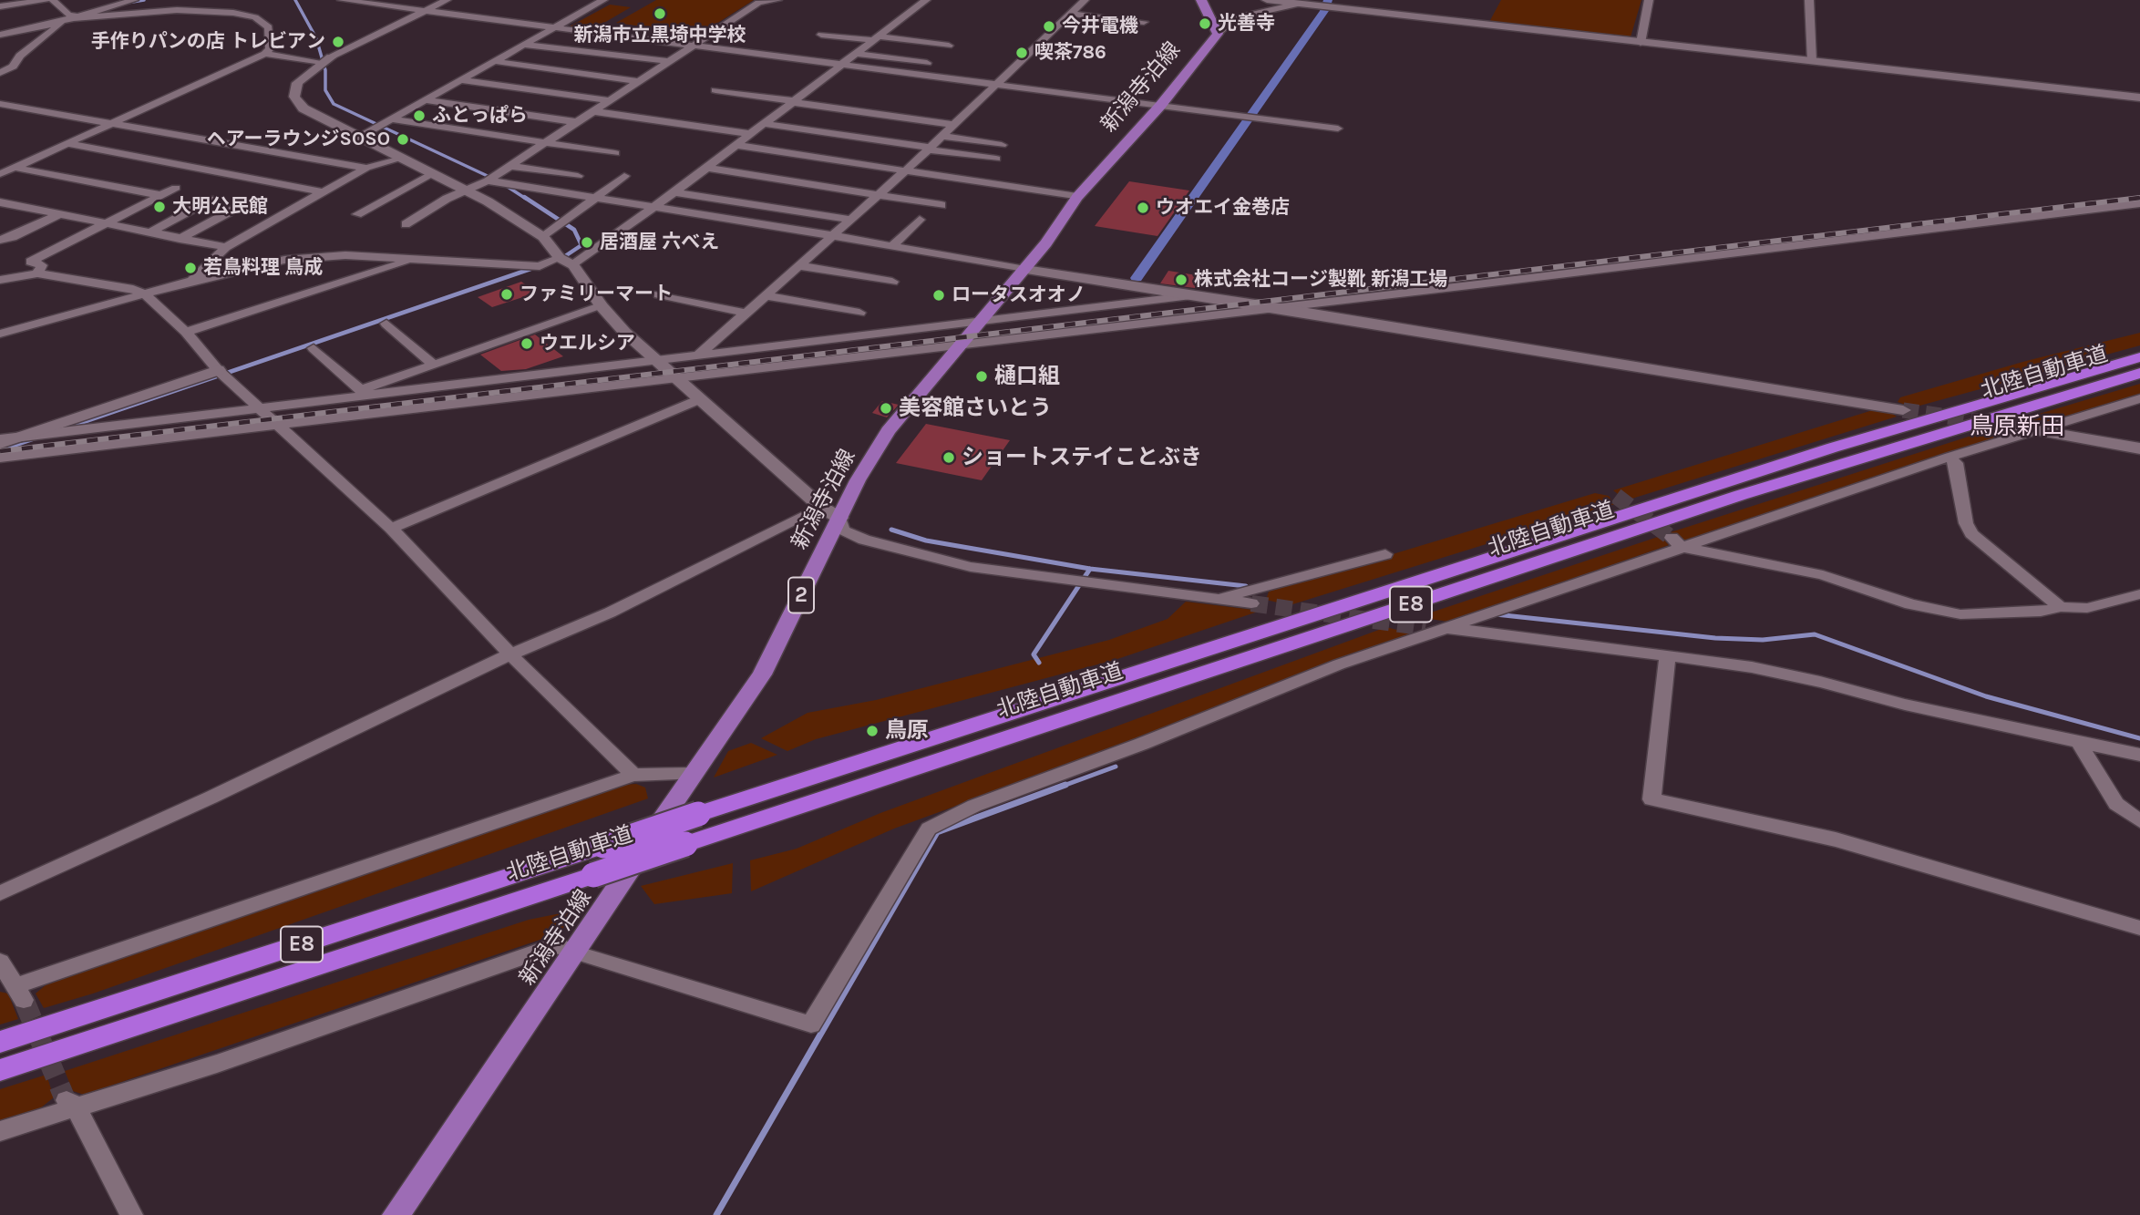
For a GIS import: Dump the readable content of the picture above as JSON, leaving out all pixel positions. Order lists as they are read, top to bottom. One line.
{"streets":{"highway":["北陸自動車道","E8"],"main road":["新潟寺泊線","2"]},"districts":["鳥原新田"],"places":["新潟市立黒埼中学校","光善寺","今井電機","手作りパンの店 トレビアン","喫茶786","ふとっぱら","ヘアーラウンジSOSO","大明公民館","ウオエイ金巻店","居酒屋 六べえ","若鳥料理 鳥成","株式会社コージ製靴 新潟工場","ファミリーマート","ロータスオオノ","ウエルシア","樋口組","美容館さいとう","ショートステイことぶき","鳥原"]}
